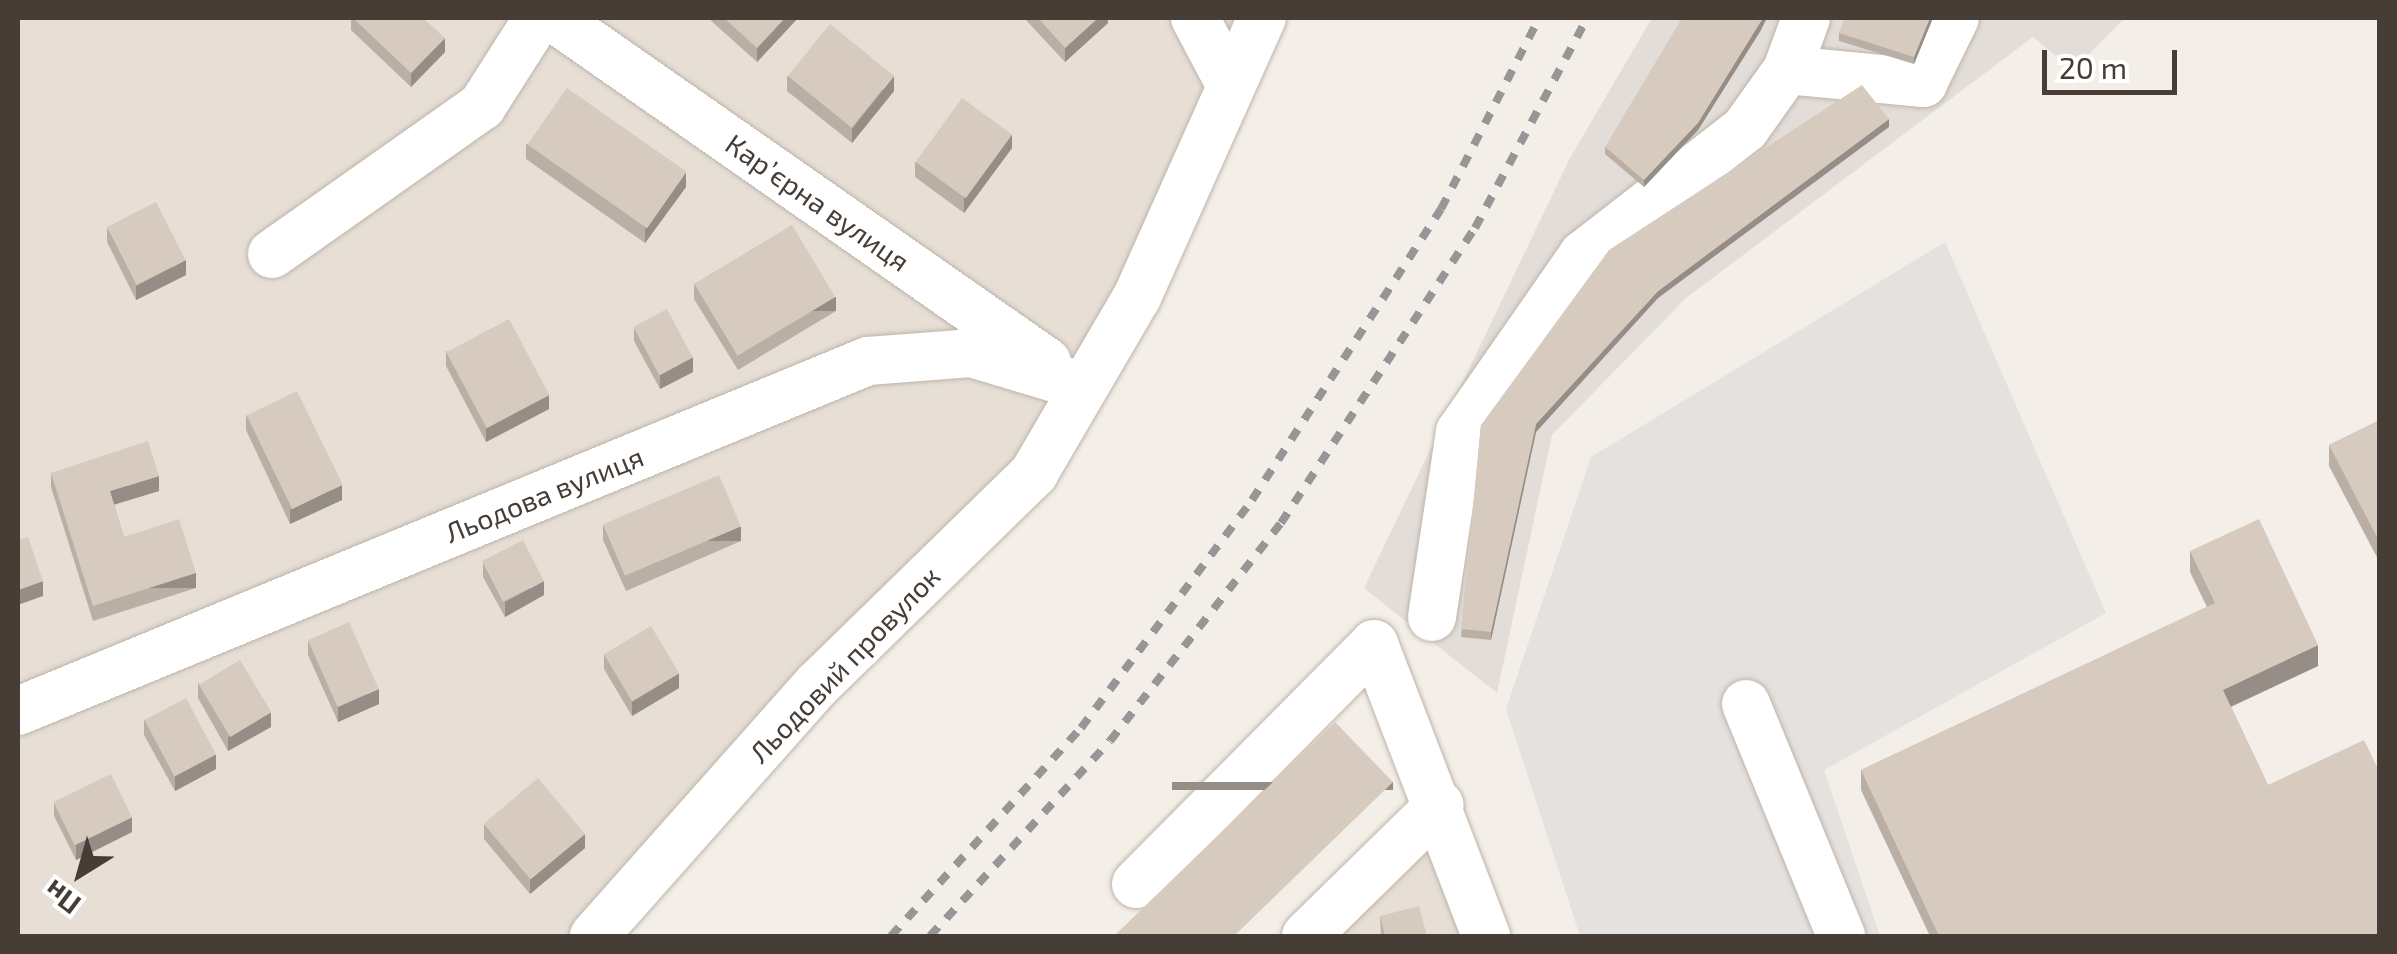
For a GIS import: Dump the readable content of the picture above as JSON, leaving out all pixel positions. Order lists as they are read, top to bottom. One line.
{"streets":{"street":["Карʼєрна вулиця","Льодова вулиця","Льодовий провулок"]},"crossings":[["Карʼєрна вулиця","Льодова вулиця"],["Карʼєрна вулиця","Льодовий провулок"],["Льодова вулиця","Льодовий провулок"]],"scale_bar":"20 m","north":"bottom left"}
